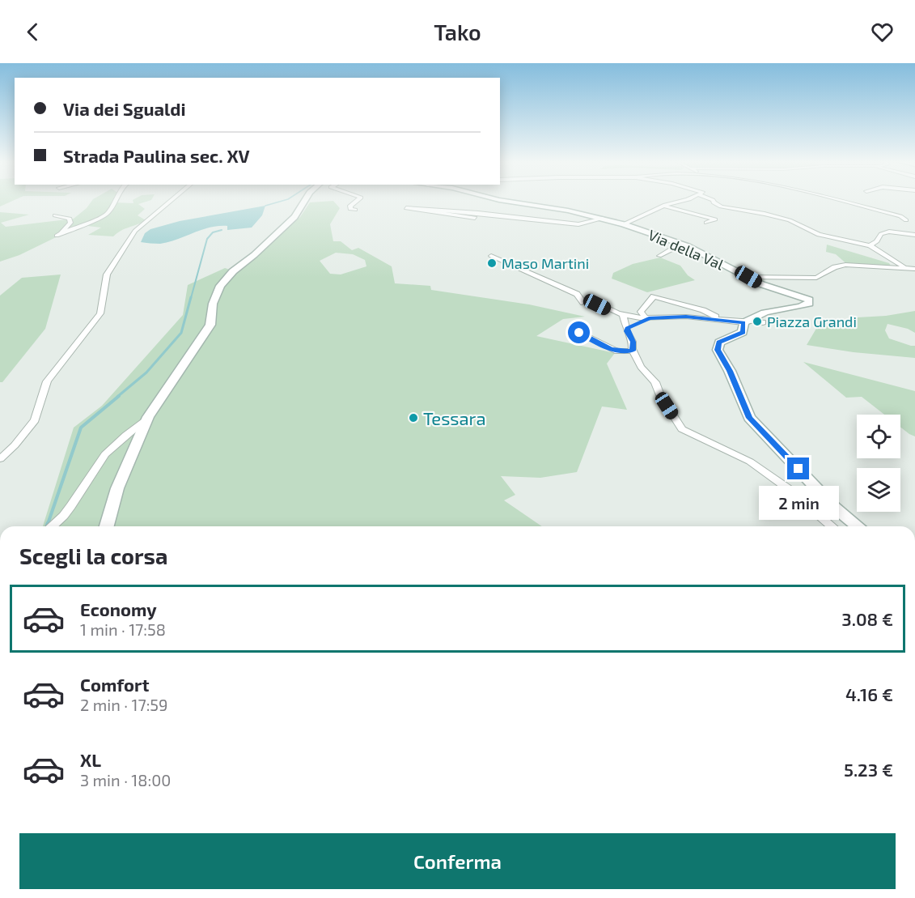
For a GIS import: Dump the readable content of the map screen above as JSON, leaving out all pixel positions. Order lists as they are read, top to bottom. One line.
{"streets":{"street":["Via della Val"]},"places":["Maso Martini","Piazza Grandi","Tessara"],"page":{"header":"Tako","banner":["Via dei Sgualdi","Strada Paulina sec. XV"],"bubble":"2 min","heading":"Scegli la corsa","list":[{"name":"Economy","note":"1 min · 17:58","value":"3.08 €"},{"name":"Comfort","note":"2 min · 17:59","value":"4.16 €"},{"name":"XL","note":"3 min · 18:00","value":"5.23 €"}],"buttons":"Conferma"}}
